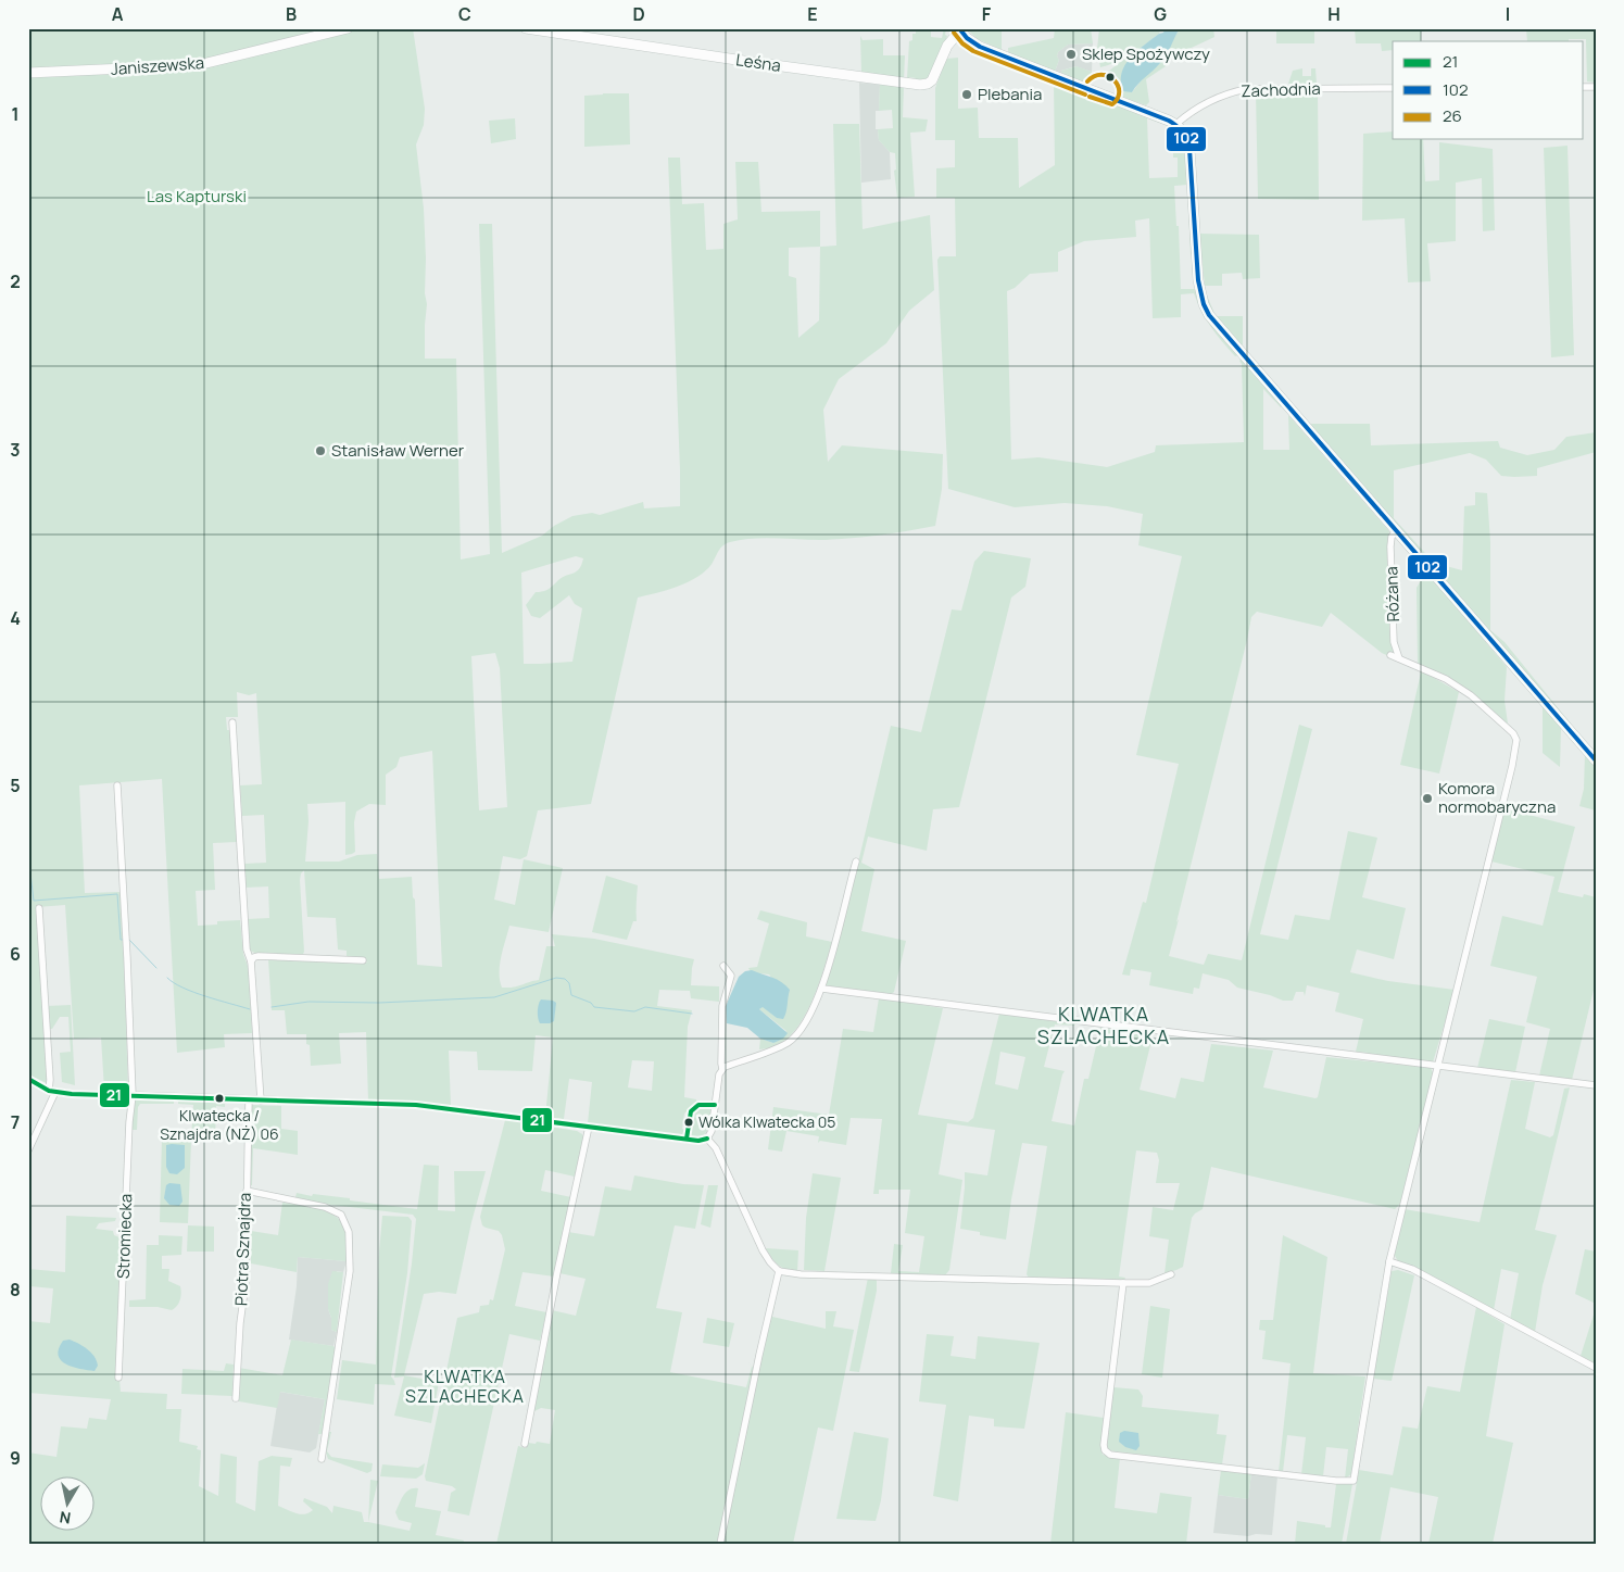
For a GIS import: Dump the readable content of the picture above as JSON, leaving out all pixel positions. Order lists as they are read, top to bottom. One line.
{"streets":{"street":["Leśna","Janiszewska","Zachodnia","Różana","Stromiecka","Piotra Sznajdra"]},"districts":["KLWATKA SZLACHECKA","KLWATKA SZLACHECKA"],"parks":["Las Kapturski"],"places":["Sklep Spożywczy","Plebania","Stanisław Werner","Komora normobaryczna","Klwatecka / Sznajdra (NŻ) 06","Wólka Klwatecka 05"],"lines":["transit line 102","transit line 26","transit line 21"],"legend":["21","102","26"],"north":"bottom","grid":{"columns":["A","B","C","D","E","F","G","H","I"],"rows":["1","2","3","4","5","6","7","8","9"]}}
